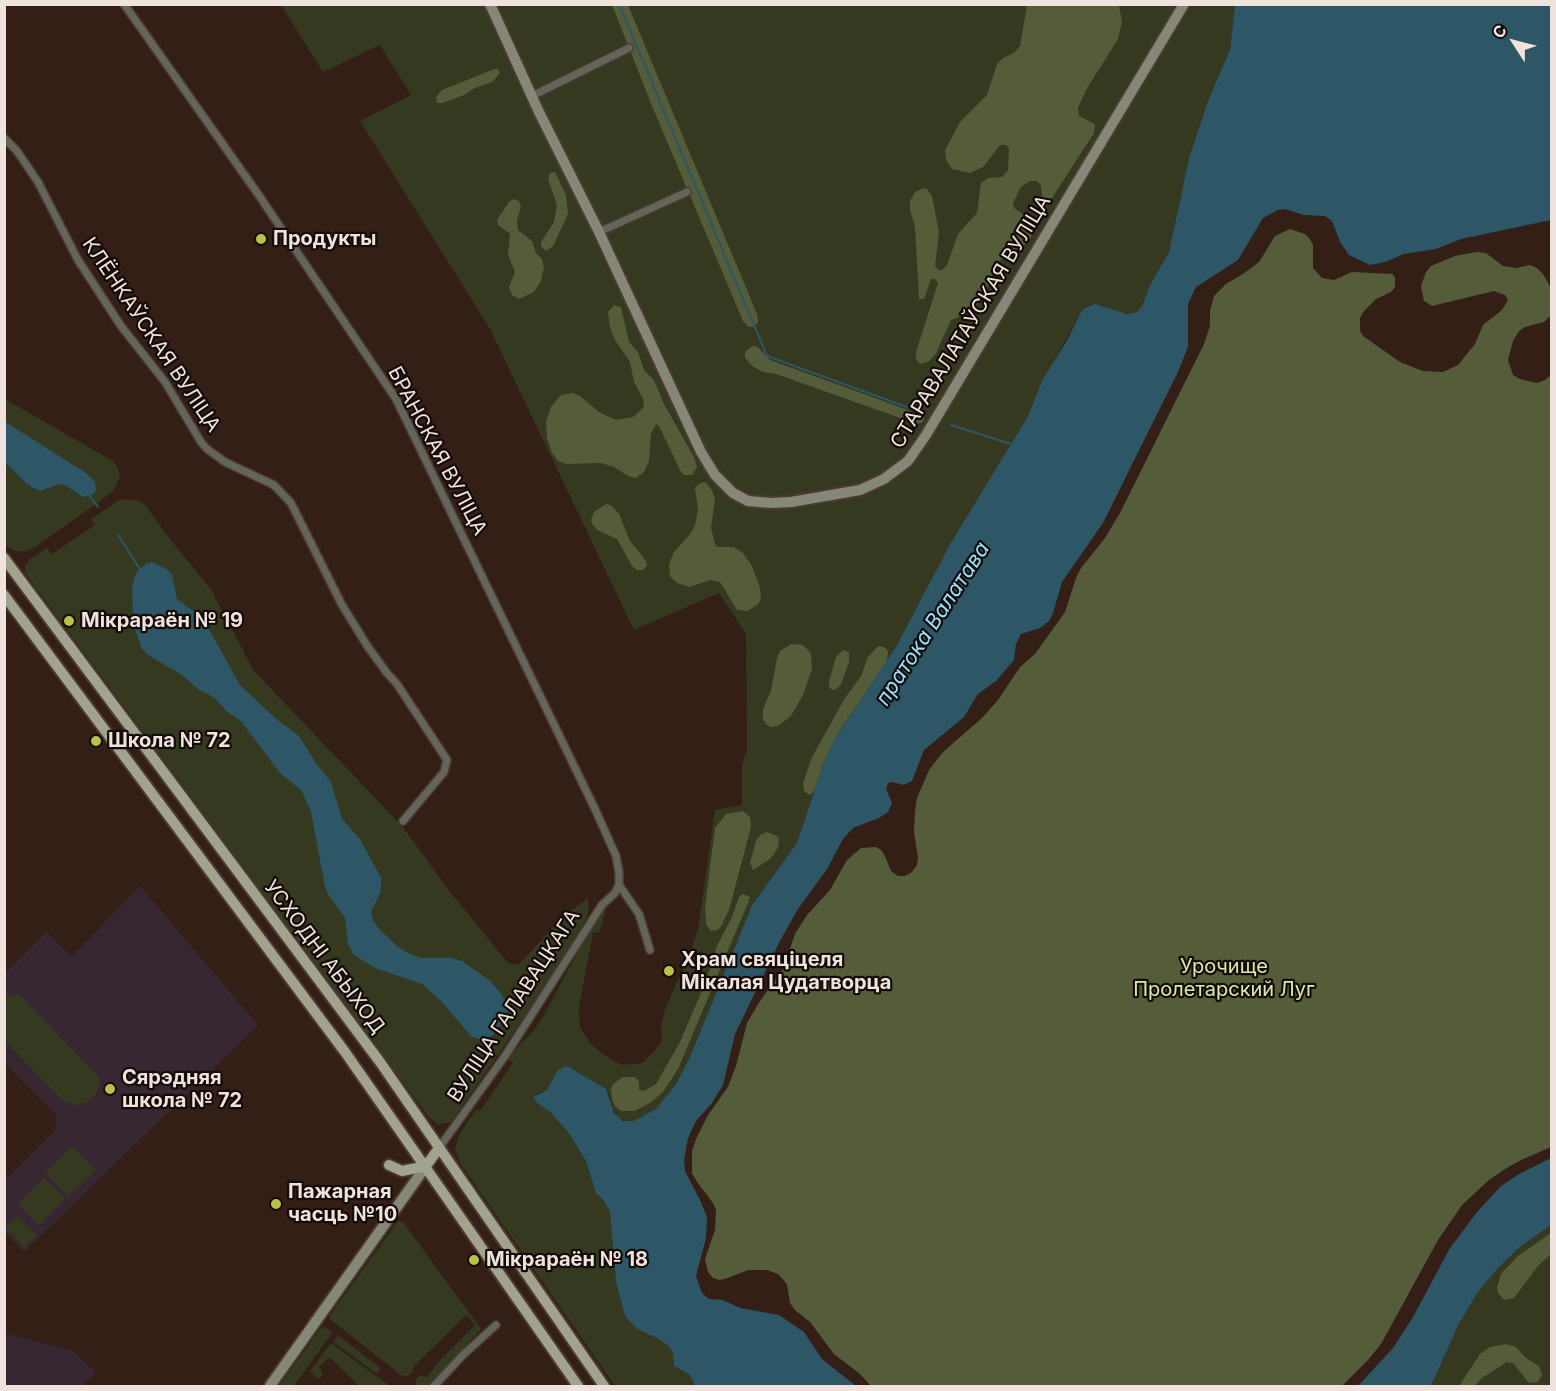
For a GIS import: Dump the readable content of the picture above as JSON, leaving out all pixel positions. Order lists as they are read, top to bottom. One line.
{"streets":{"main road":["УСХОДНІ АБЫХОД"],"street":["СТАРАВАЛАТАЎСКАЯ ВУЛІЦА","КЛЁНКАЎСКАЯ ВУЛІЦА","БРАНСКАЯ ВУЛІЦА","ВУЛІЦА ГАЛАВАЦКАГА"]},"crossings":[["БРАНСКАЯ ВУЛІЦА","ВУЛІЦА ГАЛАВАЦКАГА"],["УСХОДНІ АБЫХОД","ВУЛІЦА ГАЛАВАЦКАГА"]],"water":["пратока Валатава"],"parks":["Урочище Пролетарский Луг"],"places":["Продукты","Мікрараён № 19","Школа № 72","Храм свяціцеля Мікалая Цудатворца","Сярэдняя школа № 72","Пажарная часць №10","Мікрараён № 18"],"north":"top left"}
